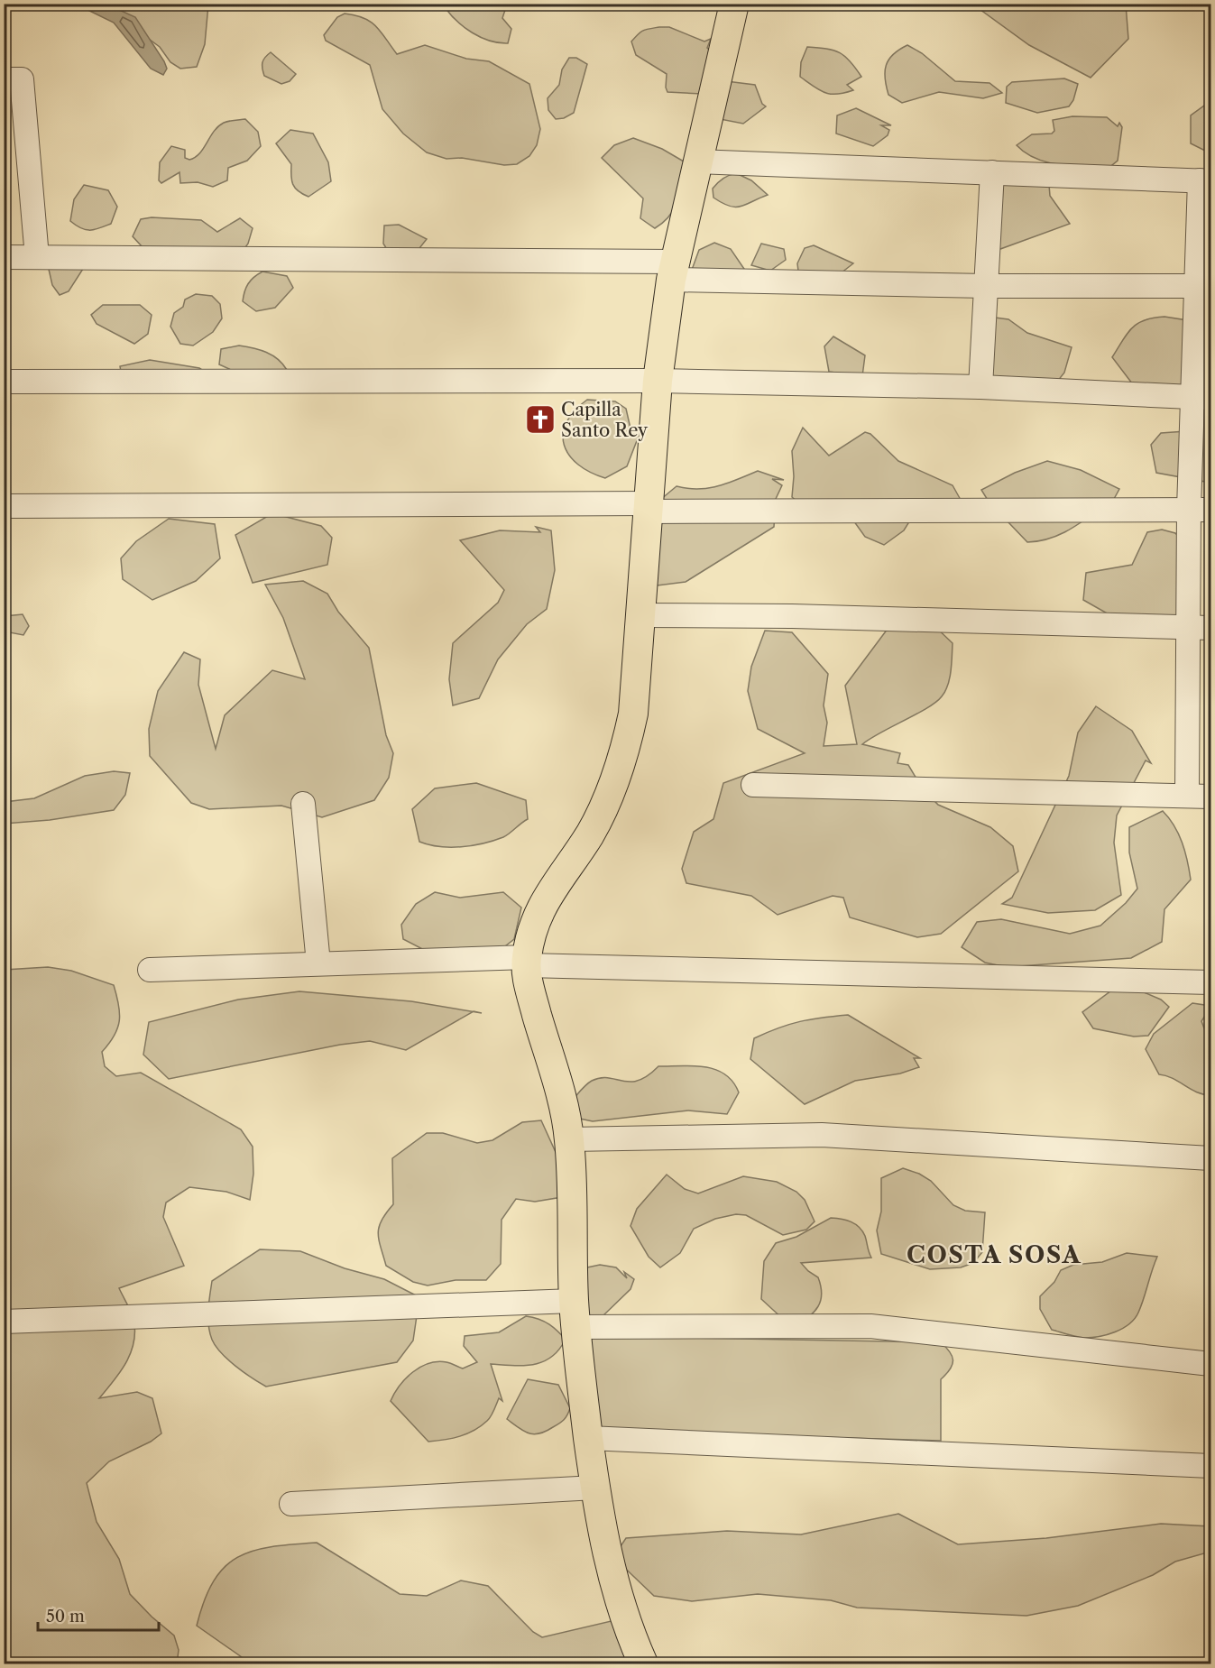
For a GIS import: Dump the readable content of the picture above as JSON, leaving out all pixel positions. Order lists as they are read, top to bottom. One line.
{"districts":["COSTA SOSA"],"places":{"church":["Capilla Santo Rey"]},"scale_bar":"50 m"}
